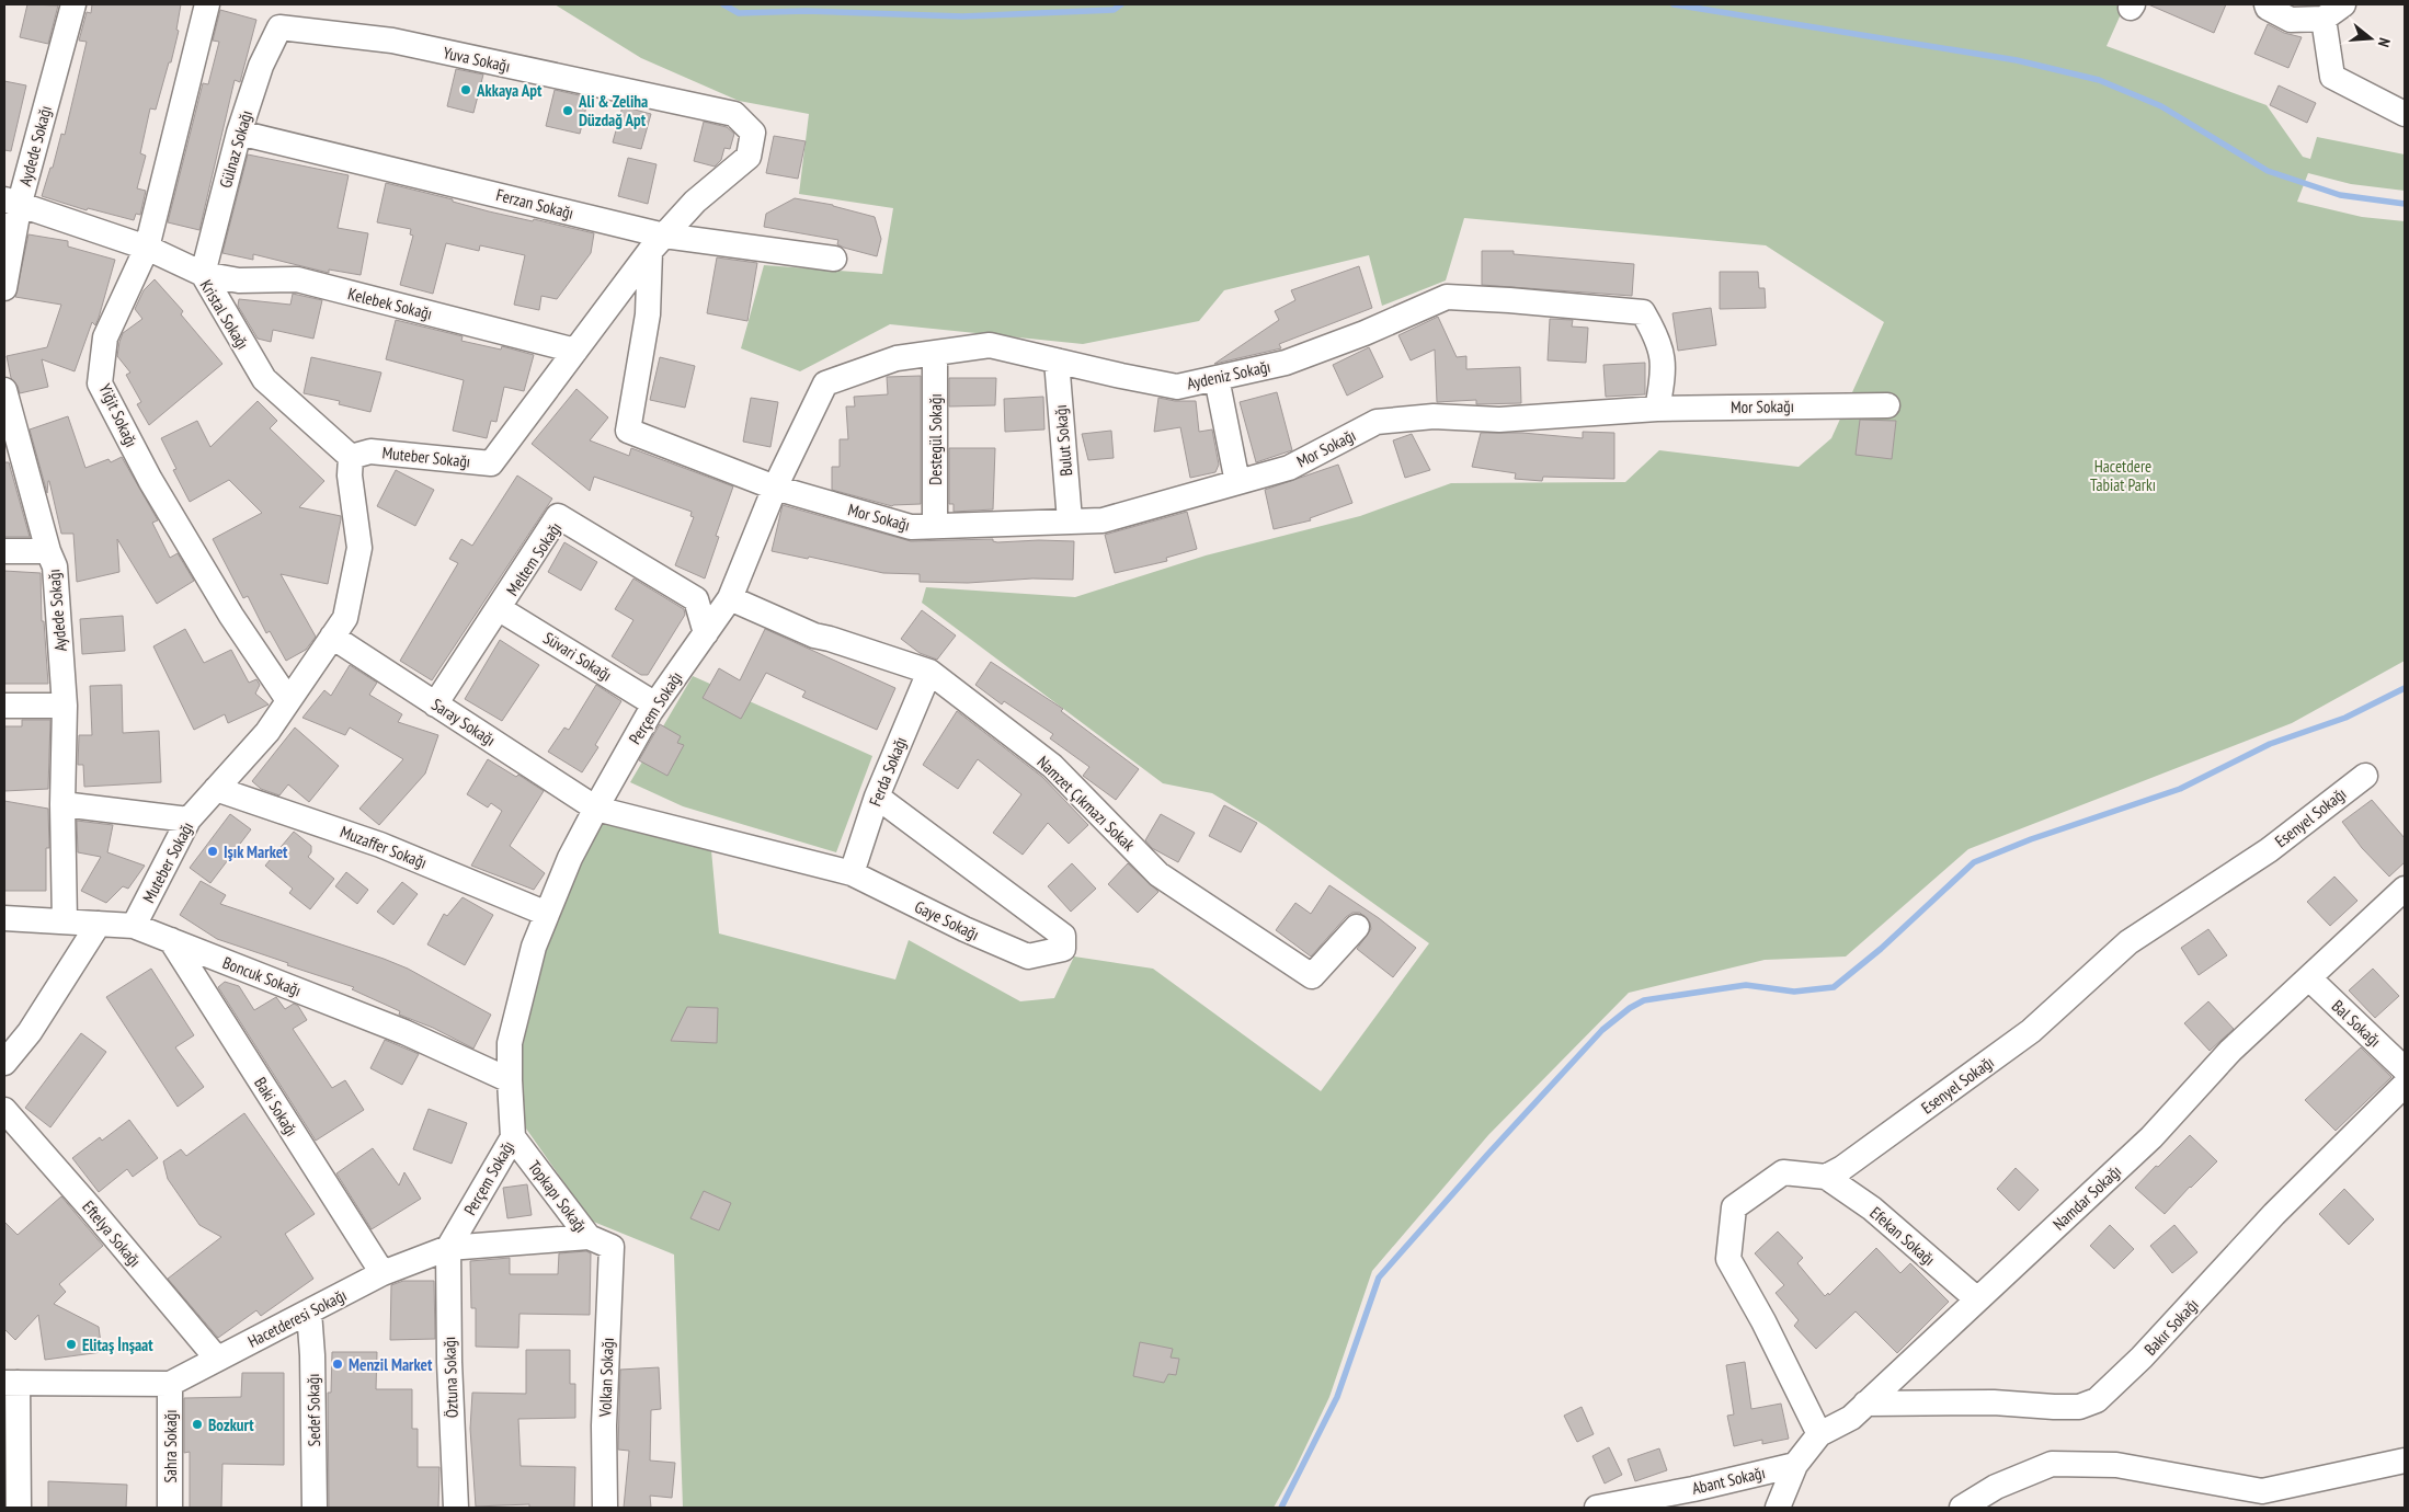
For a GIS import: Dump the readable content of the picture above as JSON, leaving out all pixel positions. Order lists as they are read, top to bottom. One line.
{"streets":{"street":["Yuva Sokağı","Aydede Sokağı","Gülnaz Sokağı","Ferzan Sokağı","Kelebek Sokağı","Kristal Sokağı","Aydeniz Sokağı","Mor Sokağı","Yiğit Sokağı","Destegül Sokağı","Bulut Sokağı","Muteber Sokağı","Meltem Sokağı","Süvari Sokağı","Perçem Sokağı","Saray Sokağı","Ferda Sokağı","Namzet Çıkmazı Sokak","Esenyel Sokağı","Muzaffer Sokağı","Gaye Sokağı","Boncuk Sokağı","Bal Sokağı","Baki Sokağı","Topkapı Sokağı","Namdar Sokağı","Eftelya Sokağı","Efekan Sokağı","Hacetderesi Sokağı","Bakır Sokağı","Öztuna Sokağı","Volkan Sokağı","Sedef Sokağı","Sahra Sokağı","Abant Sokağı"]},"crossings":[["Yuva Sokağı","Gülnaz Sokağı"],["Yuva Sokağı","Ferzan Sokağı"],["Yuva Sokağı","Muteber Sokağı"],["Aydede Sokağı","Kristal Sokağı"],["Aydede Sokağı","Boncuk Sokağı"],["Gülnaz Sokağı","Ferzan Sokağı"],["Gülnaz Sokağı","Kelebek Sokağı"],["Gülnaz Sokağı","Kristal Sokağı"],["Ferzan Sokağı","Muteber Sokağı"],["Kelebek Sokağı","Kristal Sokağı"],["Kelebek Sokağı","Muteber Sokağı"],["Kristal Sokağı","Yiğit Sokağı"],["Kristal Sokağı","Muteber Sokağı"],["Aydeniz Sokağı","Mor Sokağı"],["Aydeniz Sokağı","Destegül Sokağı"],["Aydeniz Sokağı","Bulut Sokağı"],["Aydeniz Sokağı","Perçem Sokağı"],["Mor Sokağı","Destegül Sokağı"],["Mor Sokağı","Bulut Sokağı"],["Mor Sokağı","Perçem Sokağı"],["Yiğit Sokağı","Muteber Sokağı"],["Muteber Sokağı","Saray Sokağı"],["Muteber Sokağı","Muzaffer Sokağı"],["Muteber Sokağı","Boncuk Sokağı"],["Meltem Sokağı","Süvari Sokağı"],["Meltem Sokağı","Perçem Sokağı"],["Meltem Sokağı","Saray Sokağı"],["Süvari Sokağı","Perçem Sokağı"],["Perçem Sokağı","Saray Sokağı"],["Perçem Sokağı","Namzet Çıkmazı Sokak"],["Perçem Sokağı","Muzaffer Sokağı"],["Perçem Sokağı","Gaye Sokağı"],["Perçem Sokağı","Boncuk Sokağı"],["Perçem Sokağı","Topkapı Sokağı"],["Perçem Sokağı","Hacetderesi Sokağı"],["Perçem Sokağı","Öztuna Sokağı"],["Saray Sokağı","Gaye Sokağı"],["Ferda Sokağı","Namzet Çıkmazı Sokak"],["Ferda Sokağı","Gaye Sokağı"],["Esenyel Sokağı","Efekan Sokağı"],["Boncuk Sokağı","Baki Sokağı"],["Bal Sokağı","Namdar Sokağı"],["Baki Sokağı","Hacetderesi Sokağı"],["Topkapı Sokağı","Hacetderesi Sokağı"],["Topkapı Sokağı","Volkan Sokağı"],["Namdar Sokağı","Efekan Sokağı"],["Namdar Sokağı","Bakır Sokağı"],["Namdar Sokağı","Abant Sokağı"],["Eftelya Sokağı","Hacetderesi Sokağı"],["Hacetderesi Sokağı","Öztuna Sokağı"],["Hacetderesi Sokağı","Volkan Sokağı"],["Hacetderesi Sokağı","Sedef Sokağı"],["Hacetderesi Sokağı","Sahra Sokağı"]],"parks":["Hacetdere Tabiat Parkı"],"places":["Akkaya Apt","Ali & Zeliha Düzdağ Apt","Işık Market","Elitaş İnşaat","Menzil Market","Bozkurt"],"north":"right"}
